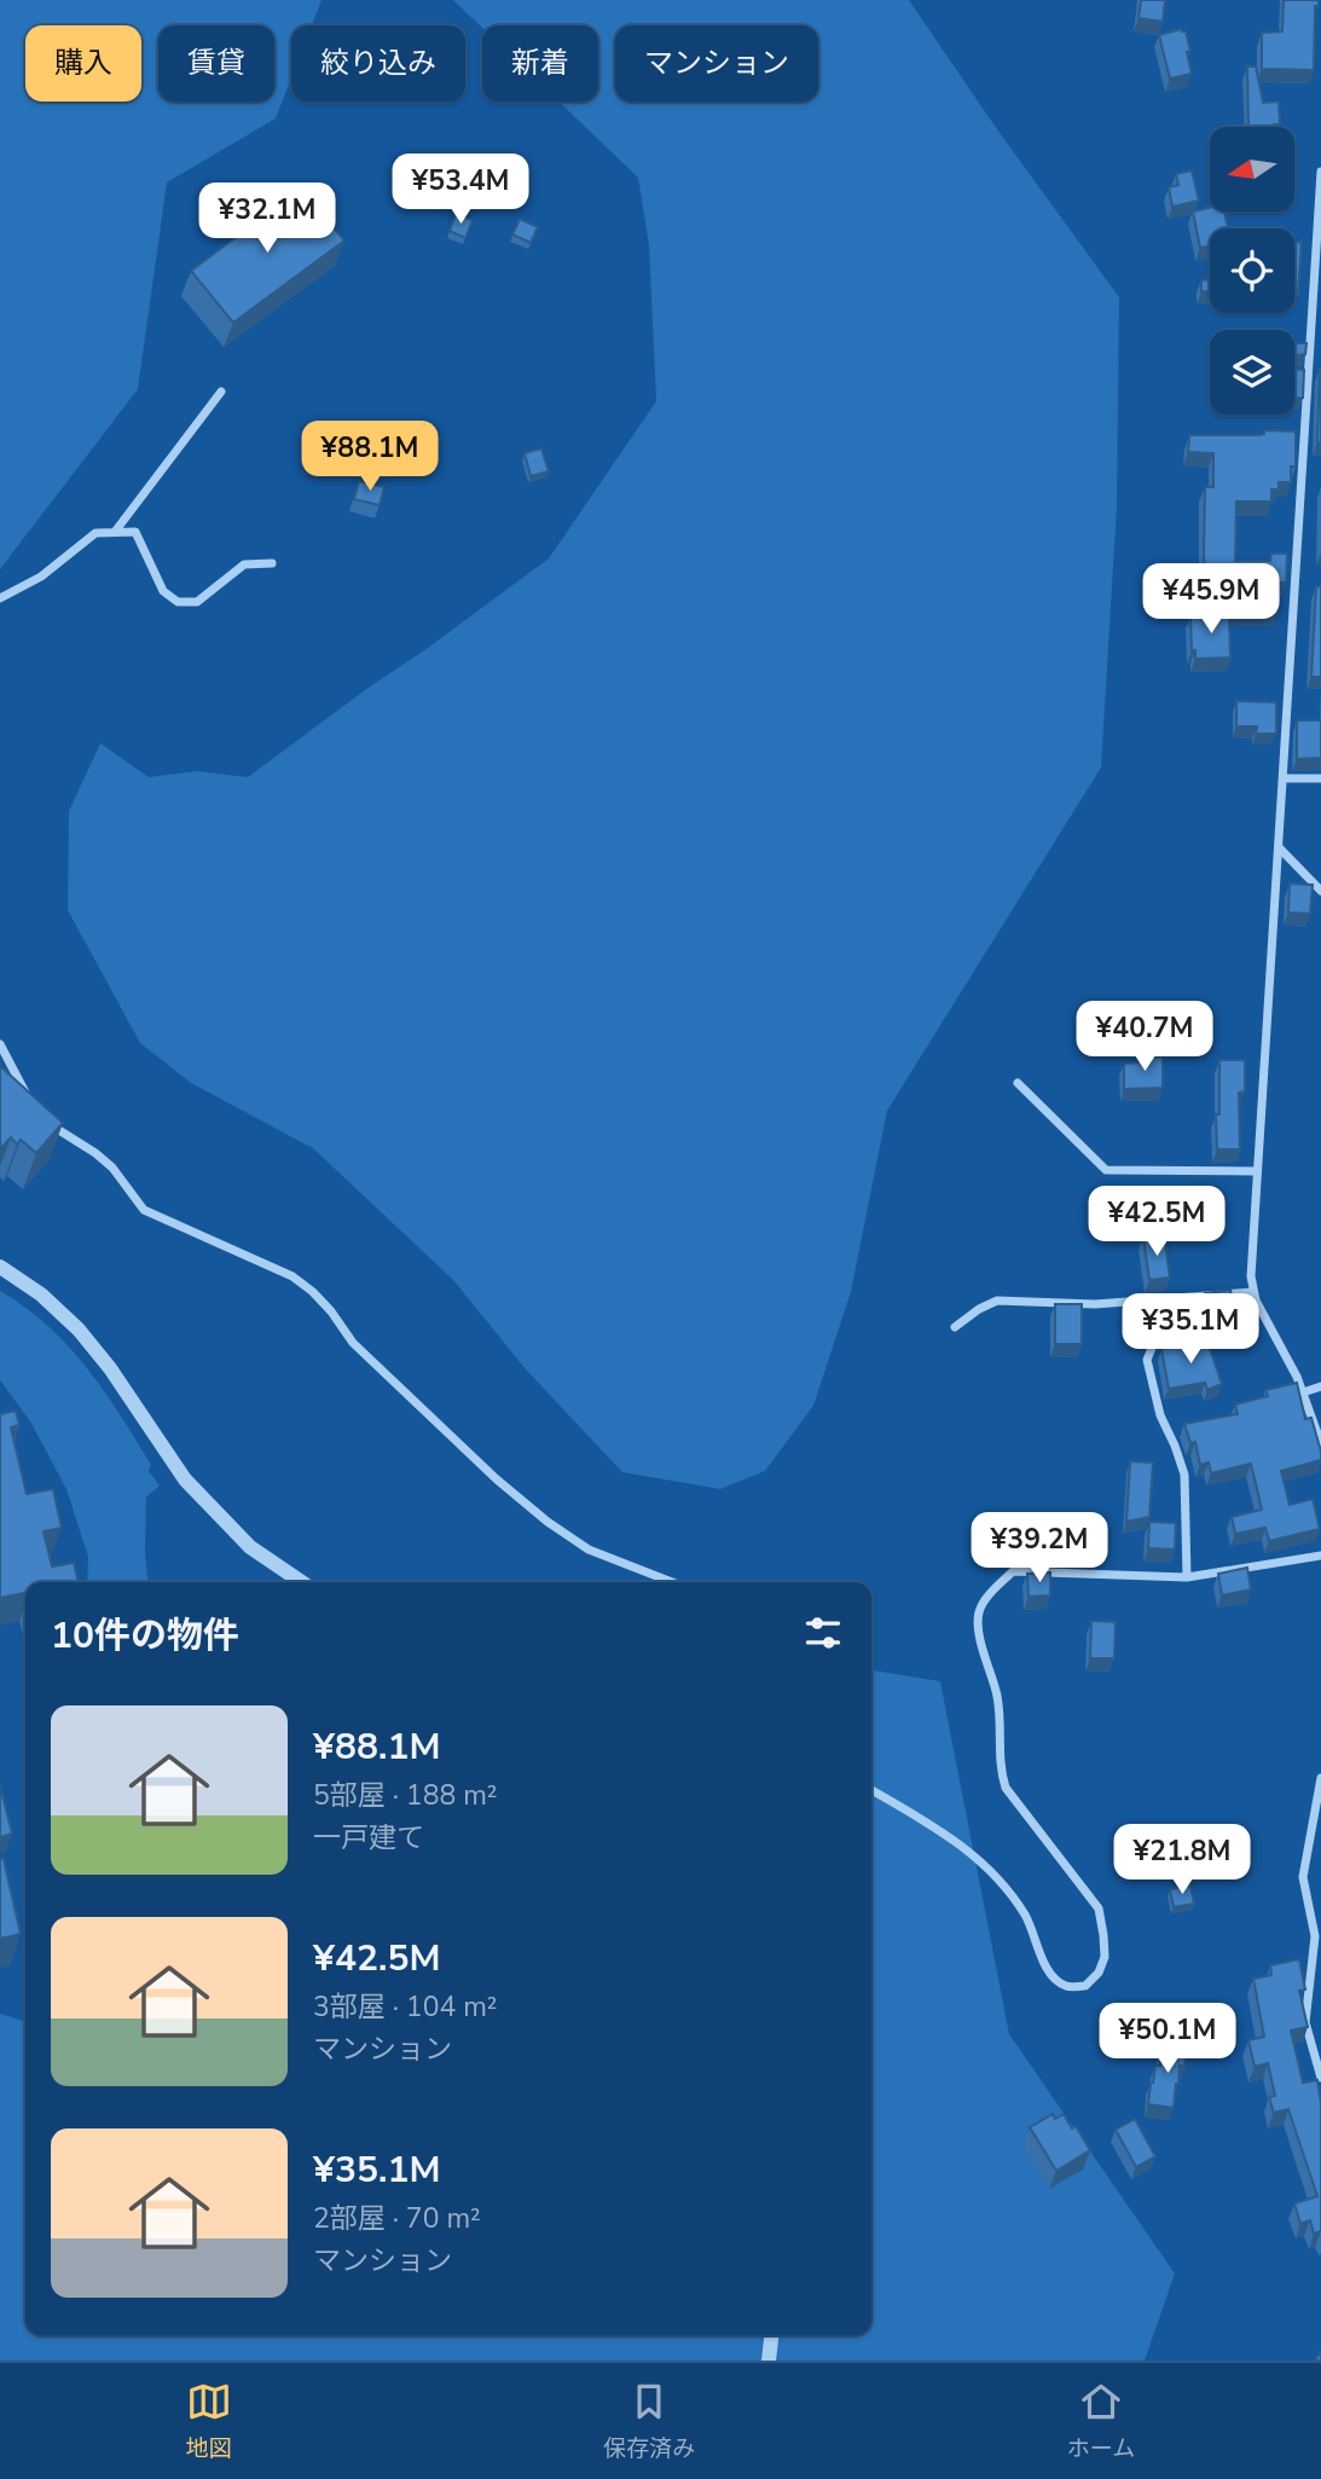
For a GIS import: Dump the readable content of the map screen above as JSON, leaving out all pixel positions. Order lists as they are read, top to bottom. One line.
{"north":"left","page":{"chip":["購入","賃貸","絞り込み","新着","マンション"],"price":["¥53.4M","¥32.1M","¥88.1M","¥45.9M","¥40.7M","¥42.5M","¥35.1M","¥39.2M","¥21.8M","¥50.1M"],"heading":"10件の物件","list":[{"name":"¥88.1M","note":"5部屋 · 188 m² · 一戸建て"},{"name":"¥42.5M","note":"3部屋 · 104 m² · マンション"},{"name":"¥35.1M","note":"2部屋 · 70 m² · マンション"}],"tabs":["地図","保存済み","ホーム"]}}
